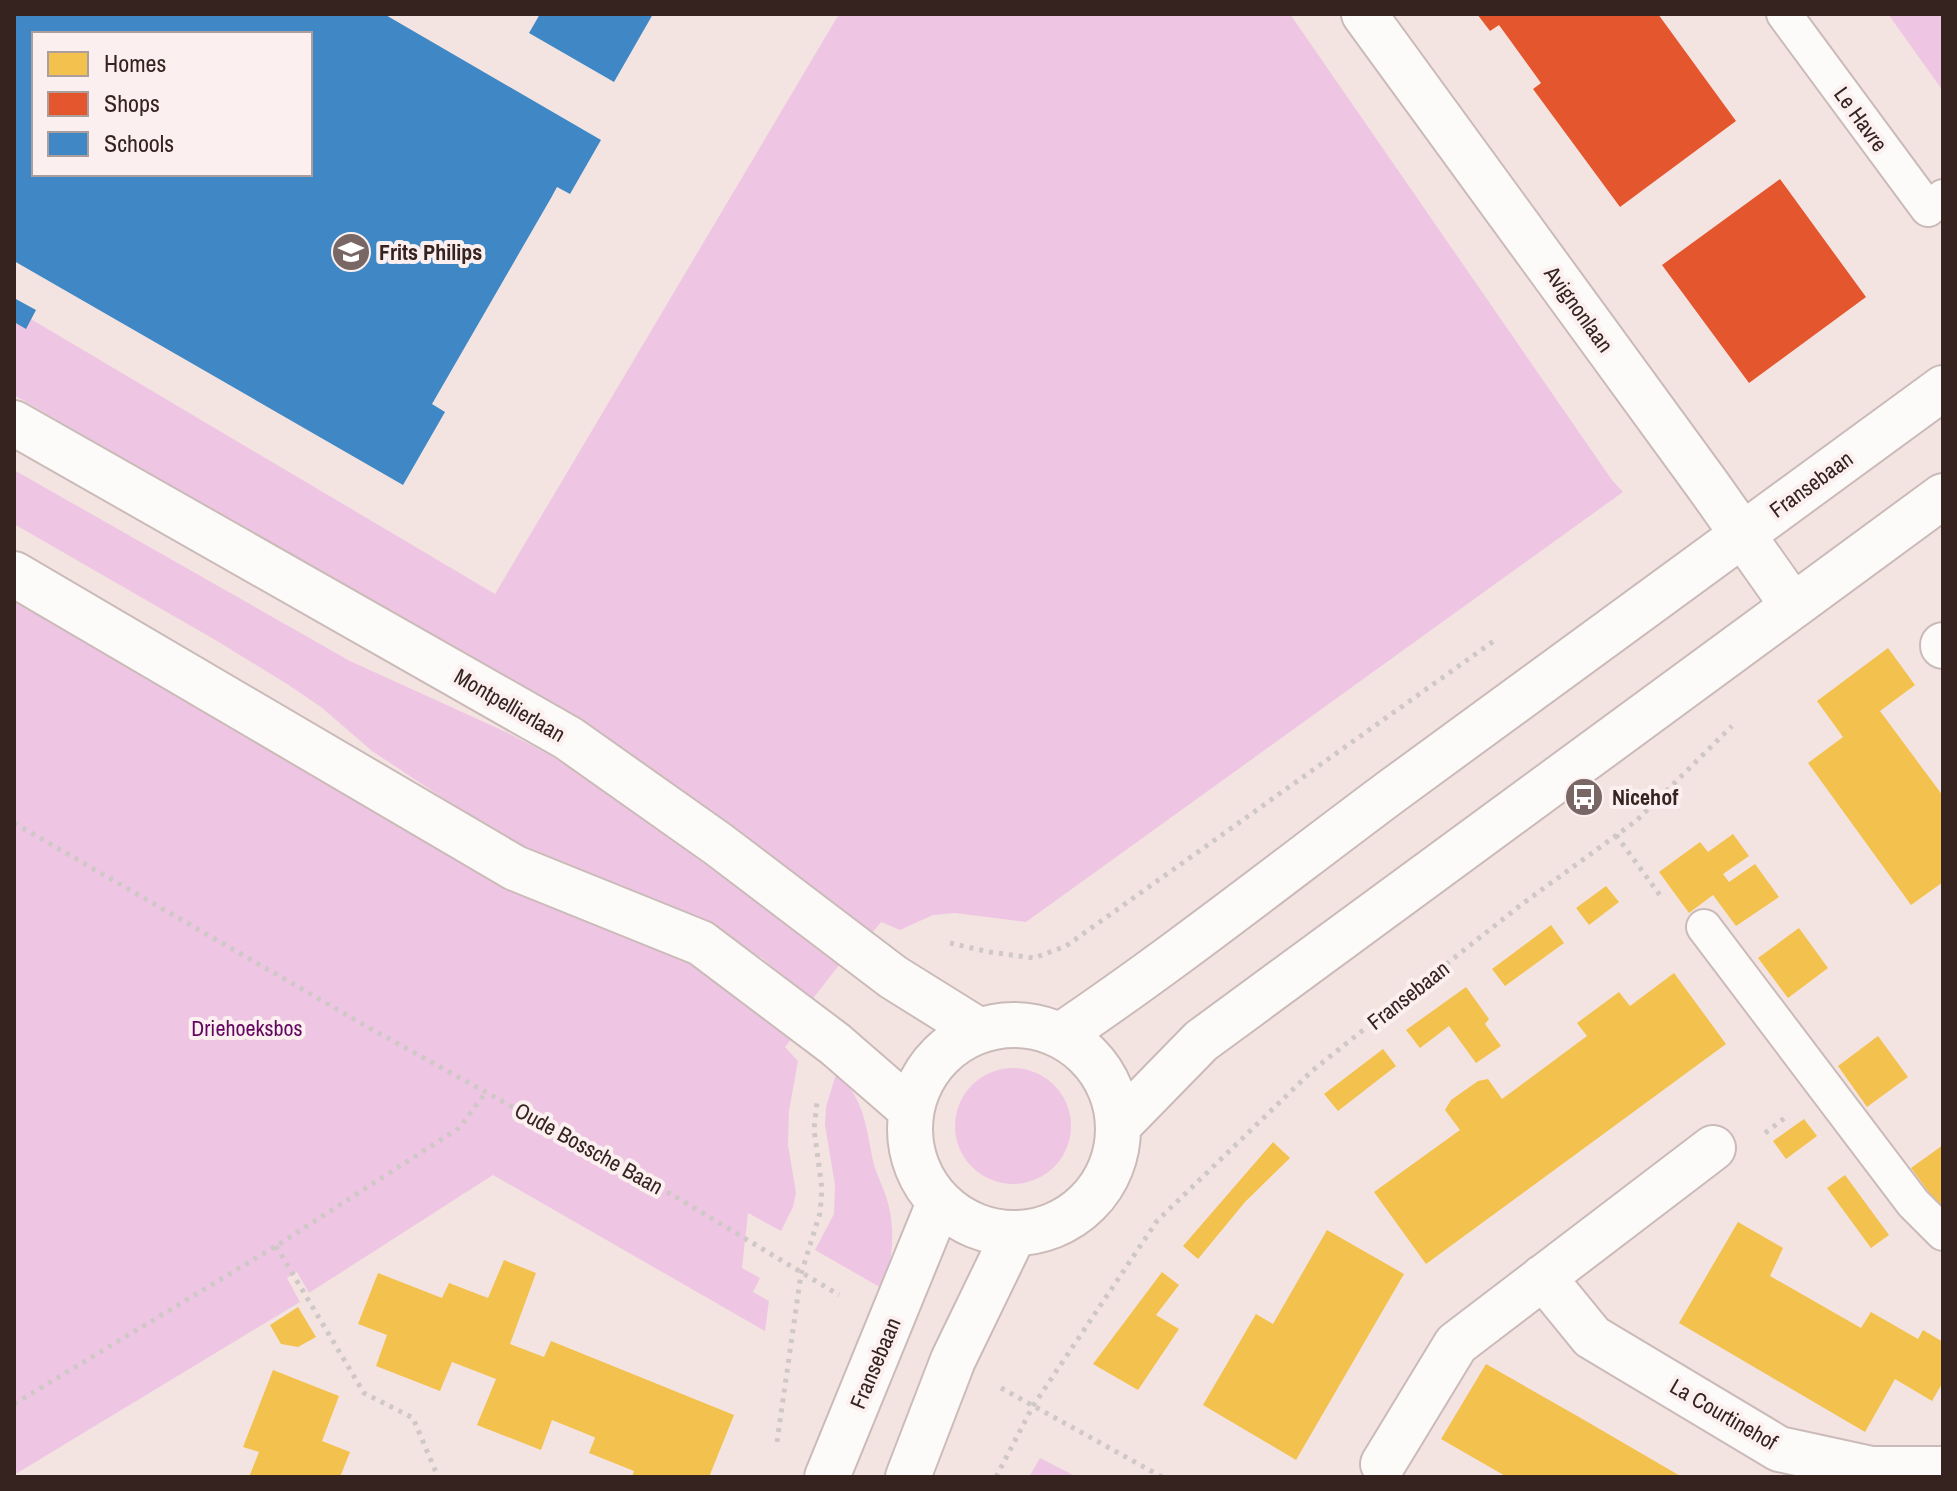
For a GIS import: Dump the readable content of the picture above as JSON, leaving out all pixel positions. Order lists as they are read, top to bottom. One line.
{"streets":{"street":["Avignonlaan","Fransebaan","Montpellierlaan","La Courtinehof"],"lane":["Le Havre"],"path":["Oude Bossche Baan"]},"crossings":[["Avignonlaan","Fransebaan"],["Fransebaan","Montpellierlaan"],["Fransebaan","Oude Bossche Baan"]],"parks":["Driehoeksbos"],"places":{"school or university":["Frits Philips"],"bus stop":["Nicehof"]},"legend":["Homes","Shops","Schools"]}
